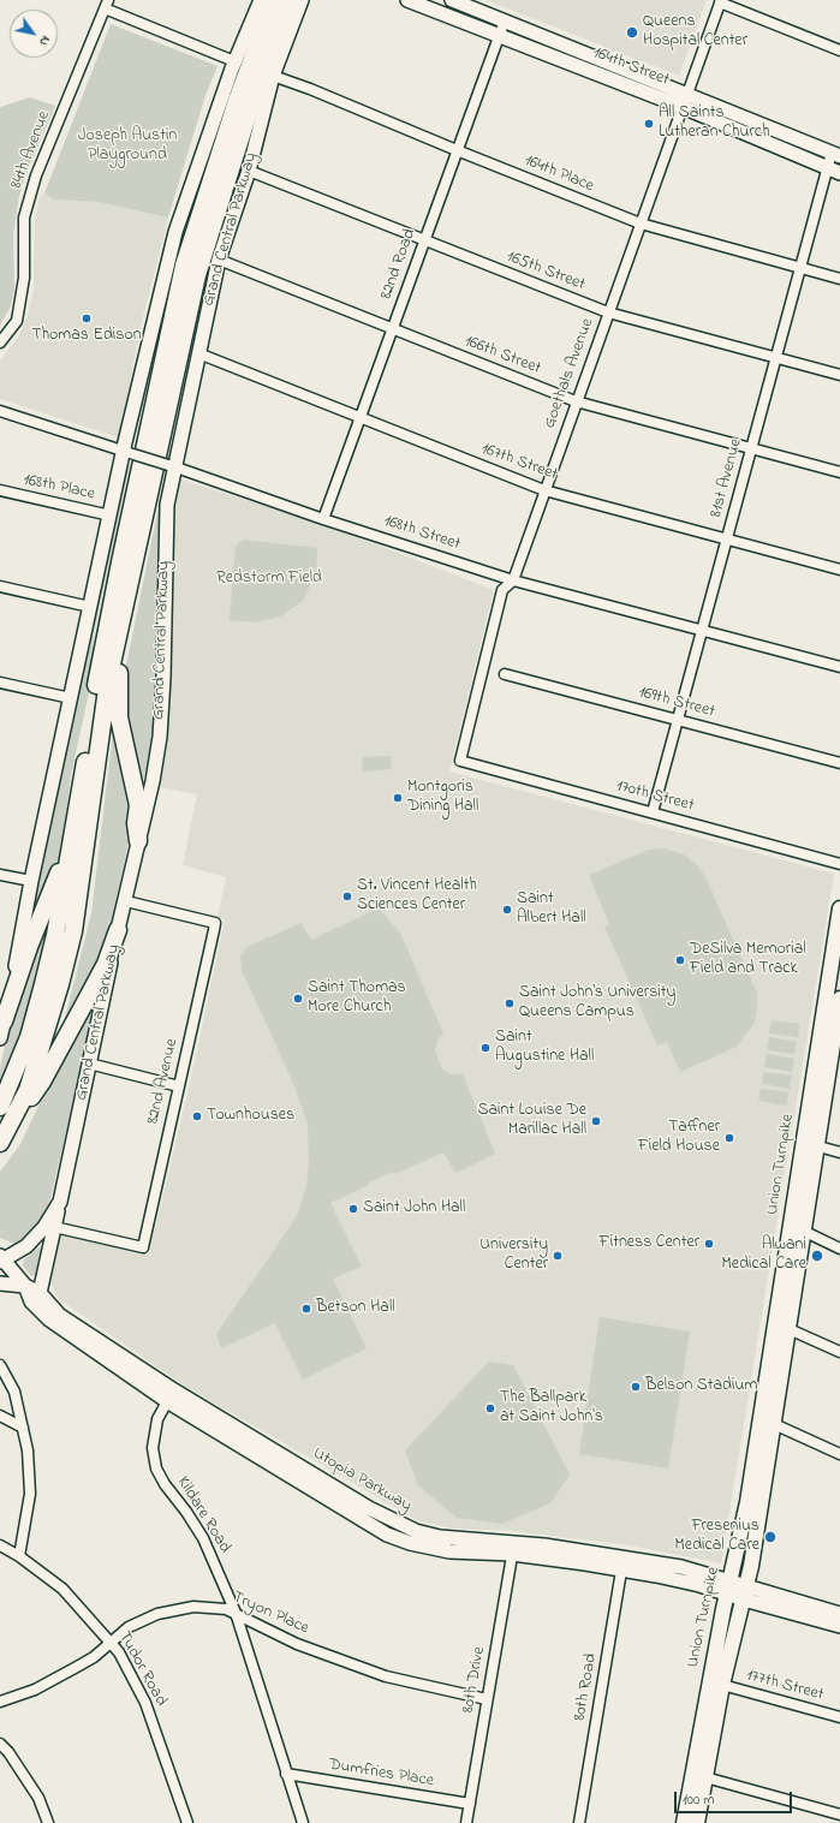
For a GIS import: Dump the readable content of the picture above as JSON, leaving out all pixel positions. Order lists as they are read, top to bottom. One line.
{"streets":{"highway":["Grand Central Parkway"],"main road":["164th Street","Union Turnpike","Utopia Parkway"],"street":["84th Avenue","164th Place","82nd Road","165th Street","166th Street","Goethals Avenue","167th Street","81st Avenue","168th Place","168th Street","169th Street","170th Street","82nd Avenue","Kildare Road","Tryon Place","Tudor Road","80th Drive","177th Street","80th Road","Dumfries Place"]},"crossings":[["164th Street","82nd Road"],["164th Street","Goethals Avenue"],["164th Street","81st Avenue"],["164th Place","Grand Central Parkway"],["164th Place","82nd Road"],["164th Place","Goethals Avenue"],["164th Place","81st Avenue"],["Grand Central Parkway","165th Street"],["Grand Central Parkway","166th Street"],["Grand Central Parkway","167th Street"],["Grand Central Parkway","168th Street"],["Grand Central Parkway","82nd Avenue"],["82nd Road","165th Street"],["82nd Road","166th Street"],["82nd Road","167th Street"],["82nd Road","168th Street"],["165th Street","Goethals Avenue"],["165th Street","81st Avenue"],["166th Street","Goethals Avenue"],["166th Street","81st Avenue"],["Goethals Avenue","167th Street"],["Goethals Avenue","168th Street"],["Goethals Avenue","170th Street"],["167th Street","81st Avenue"],["81st Avenue","168th Street"],["81st Avenue","169th Street"],["81st Avenue","170th Street"],["Union Turnpike","Utopia Parkway"],["Union Turnpike","177th Street"],["Utopia Parkway","Kildare Road"],["Utopia Parkway","80th Drive"],["Utopia Parkway","80th Road"],["Kildare Road","Tryon Place"],["Kildare Road","Dumfries Place"],["Tryon Place","Tudor Road"],["Tryon Place","80th Drive"],["80th Drive","Dumfries Place"]],"parks":["Joseph Austin Playground","Redstorm Field"],"places":["Queens Hospital Center","All Saints Lutheran Church","Thomas Edison","Montgoris Dining Hall","St. Vincent Health Sciences Center","Saint Albert Hall","DeSilva Memorial Field and Track","Saint Thomas More Church","Saint John's University Queens Campus","Saint Augustine Hall","Townhouses","Saint Louise De Marillac Hall","Taffner Field House","Saint John Hall","Fitness Center","University Center","Alwani Medical Care","Betson Hall","Belson Stadium","The Ballpark at Saint John's","Fresenius Medical Care"],"scale_bar":"100 m","north":"bottom right"}
